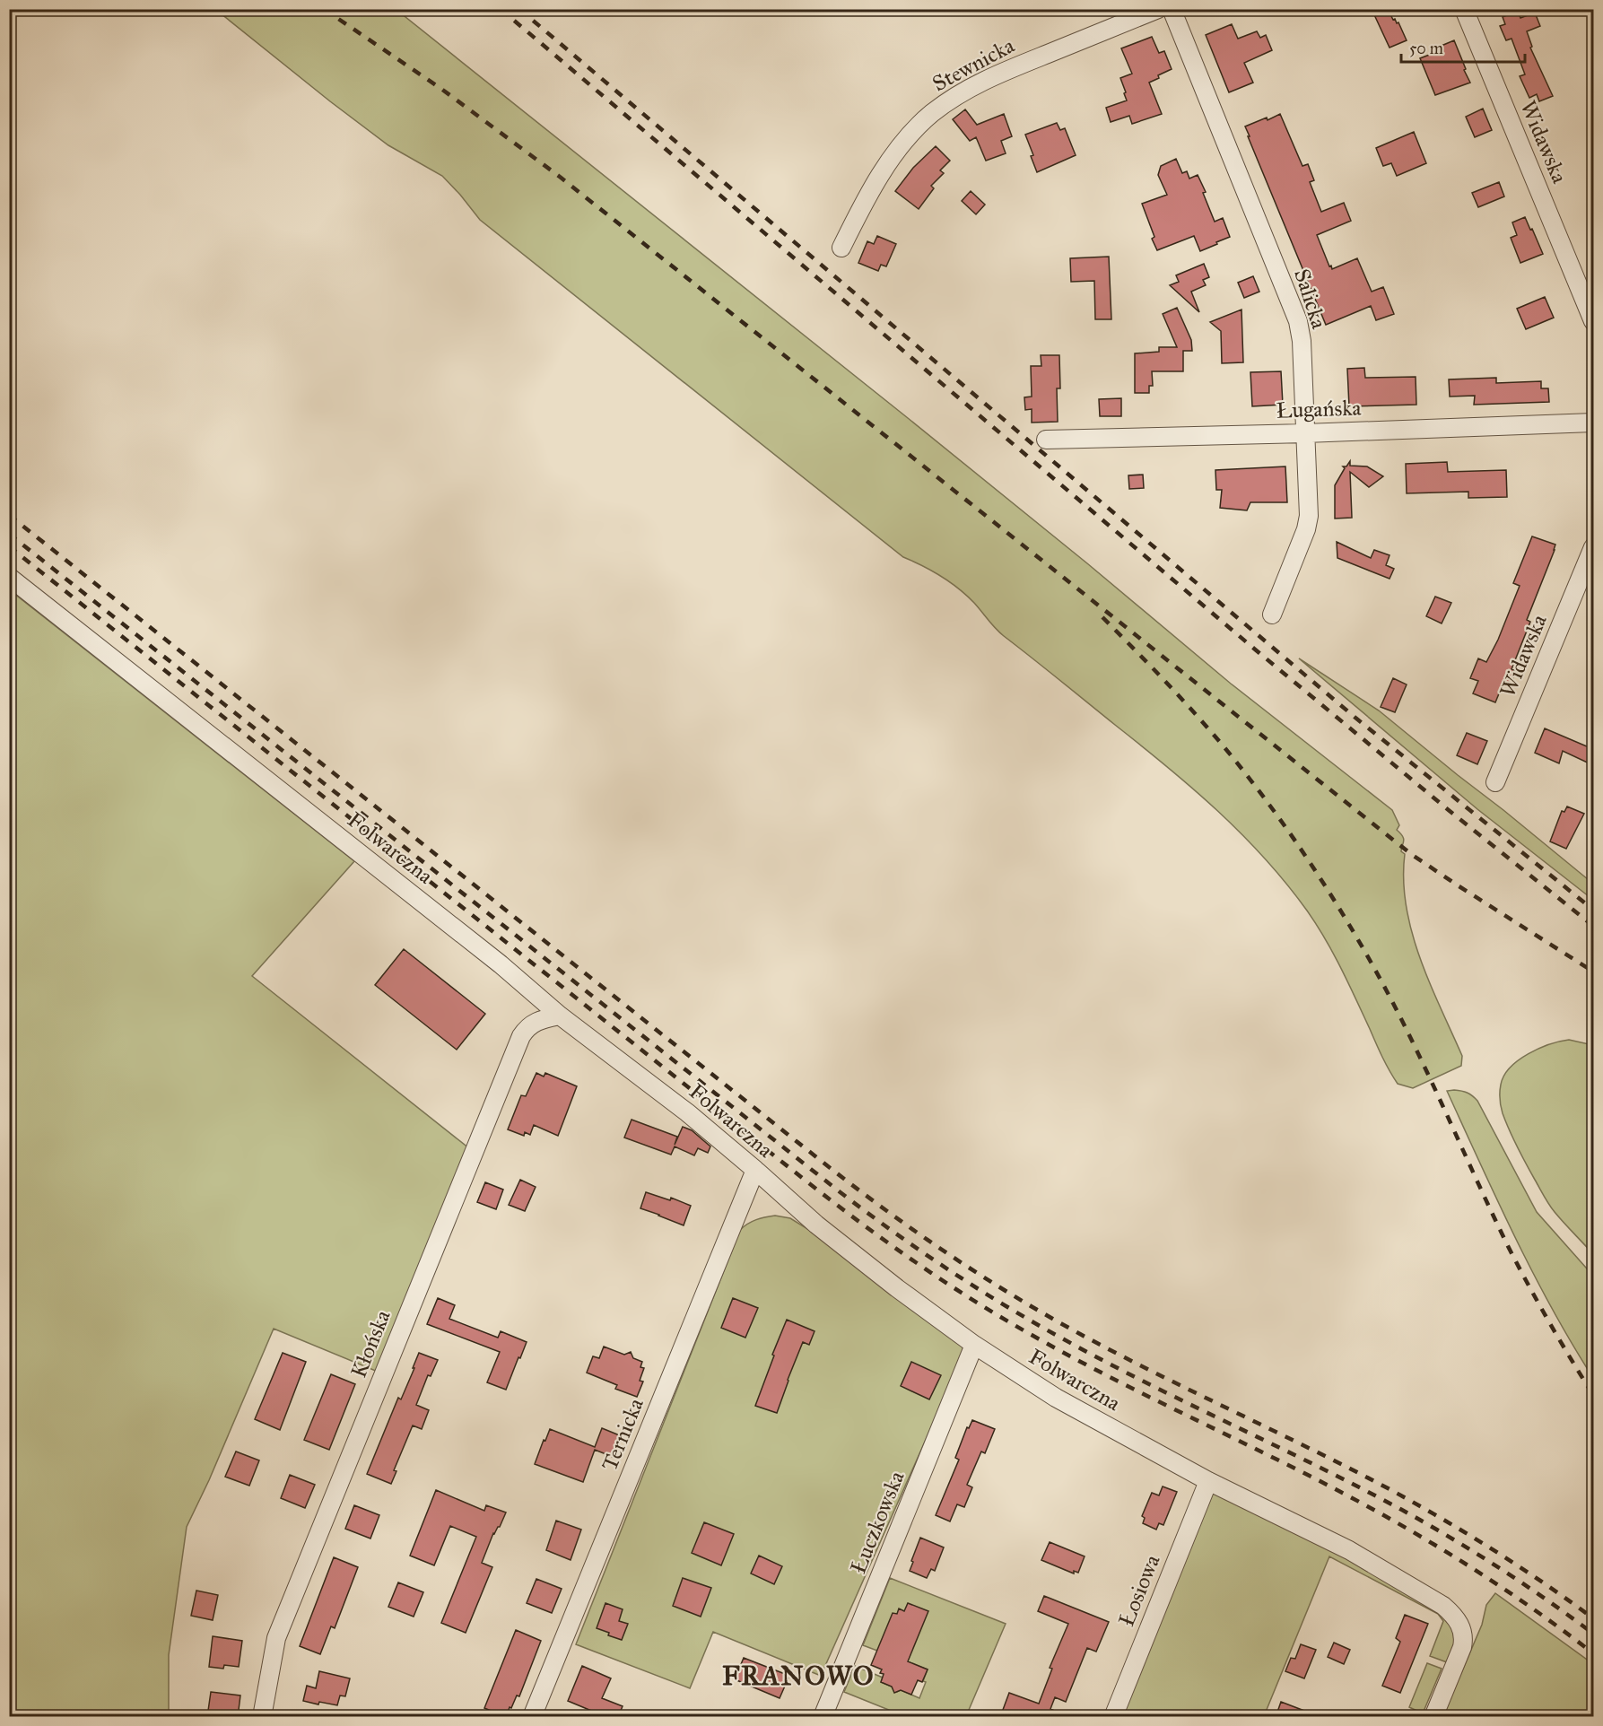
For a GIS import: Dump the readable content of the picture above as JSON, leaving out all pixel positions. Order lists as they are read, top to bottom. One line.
{"streets":{"street":["Stewnicka","Widawska","Salicka","Ługańska","Folwarczna","Kłońska","Ternicka","Łuczkowska","Łosiowa"]},"crossings":[["Salicka","Ługańska"],["Folwarczna","Kłońska"],["Folwarczna","Ternicka"],["Folwarczna","Łuczkowska"],["Folwarczna","Łosiowa"]],"districts":["FRANOWO"],"scale_bar":"50 m"}
